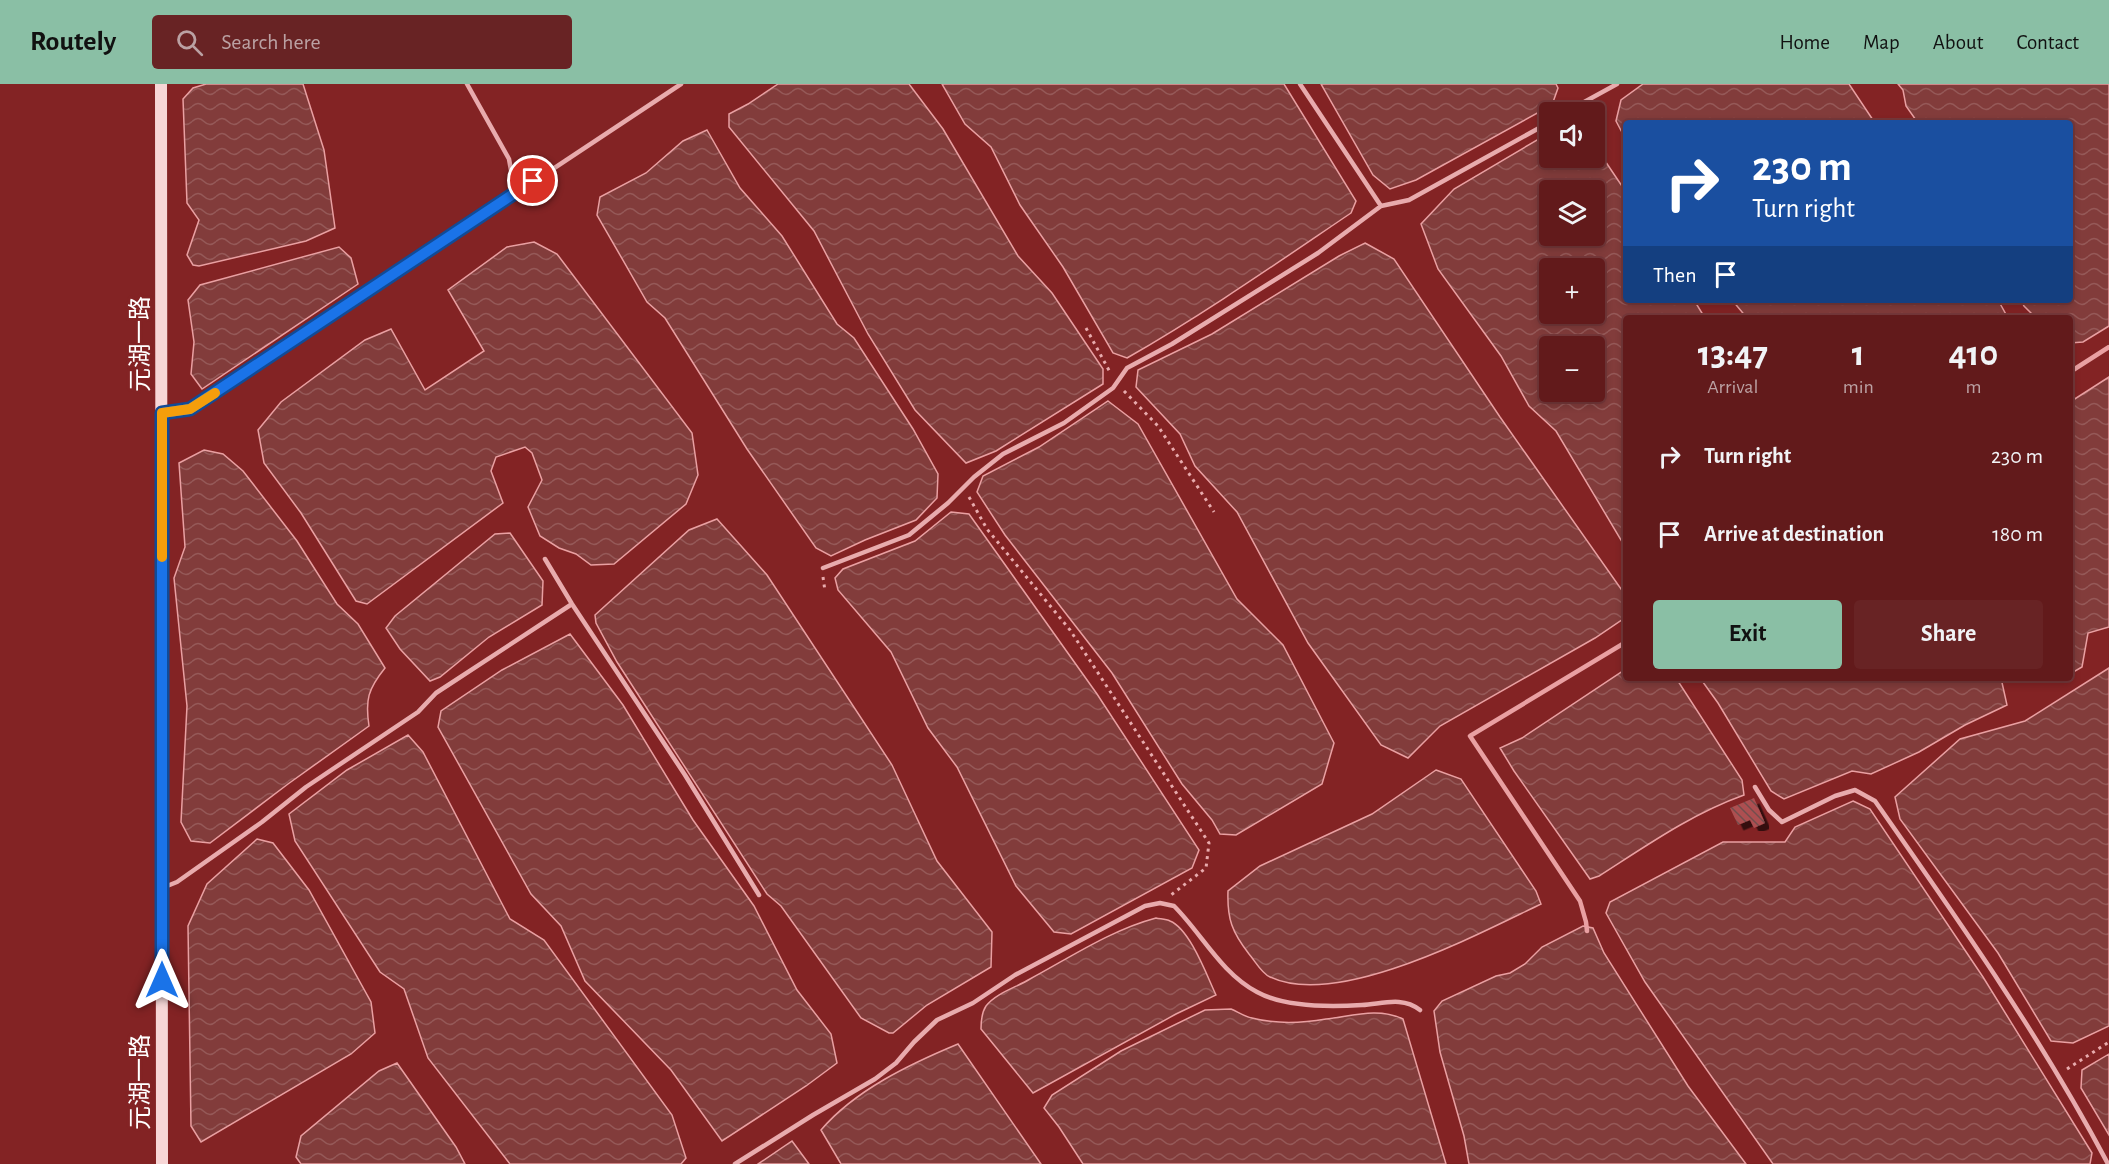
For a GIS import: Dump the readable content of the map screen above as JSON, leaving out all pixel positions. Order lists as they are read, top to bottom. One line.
{"streets":{"main road":["元湖一路"]},"page":{"header":"Routely","search":"Search here","nav":["Home","Map","About","Contact"],"map_buttons":["+","−"],"turn":["230 m","Turn right"],"then":"Then","eta":["13:47","Arrival","1","min","410","m"],"list":[{"name":"Turn right","value":"230 m"},{"name":"Arrive at destination","value":"180 m"}],"buttons":["Exit","Share"]}}
